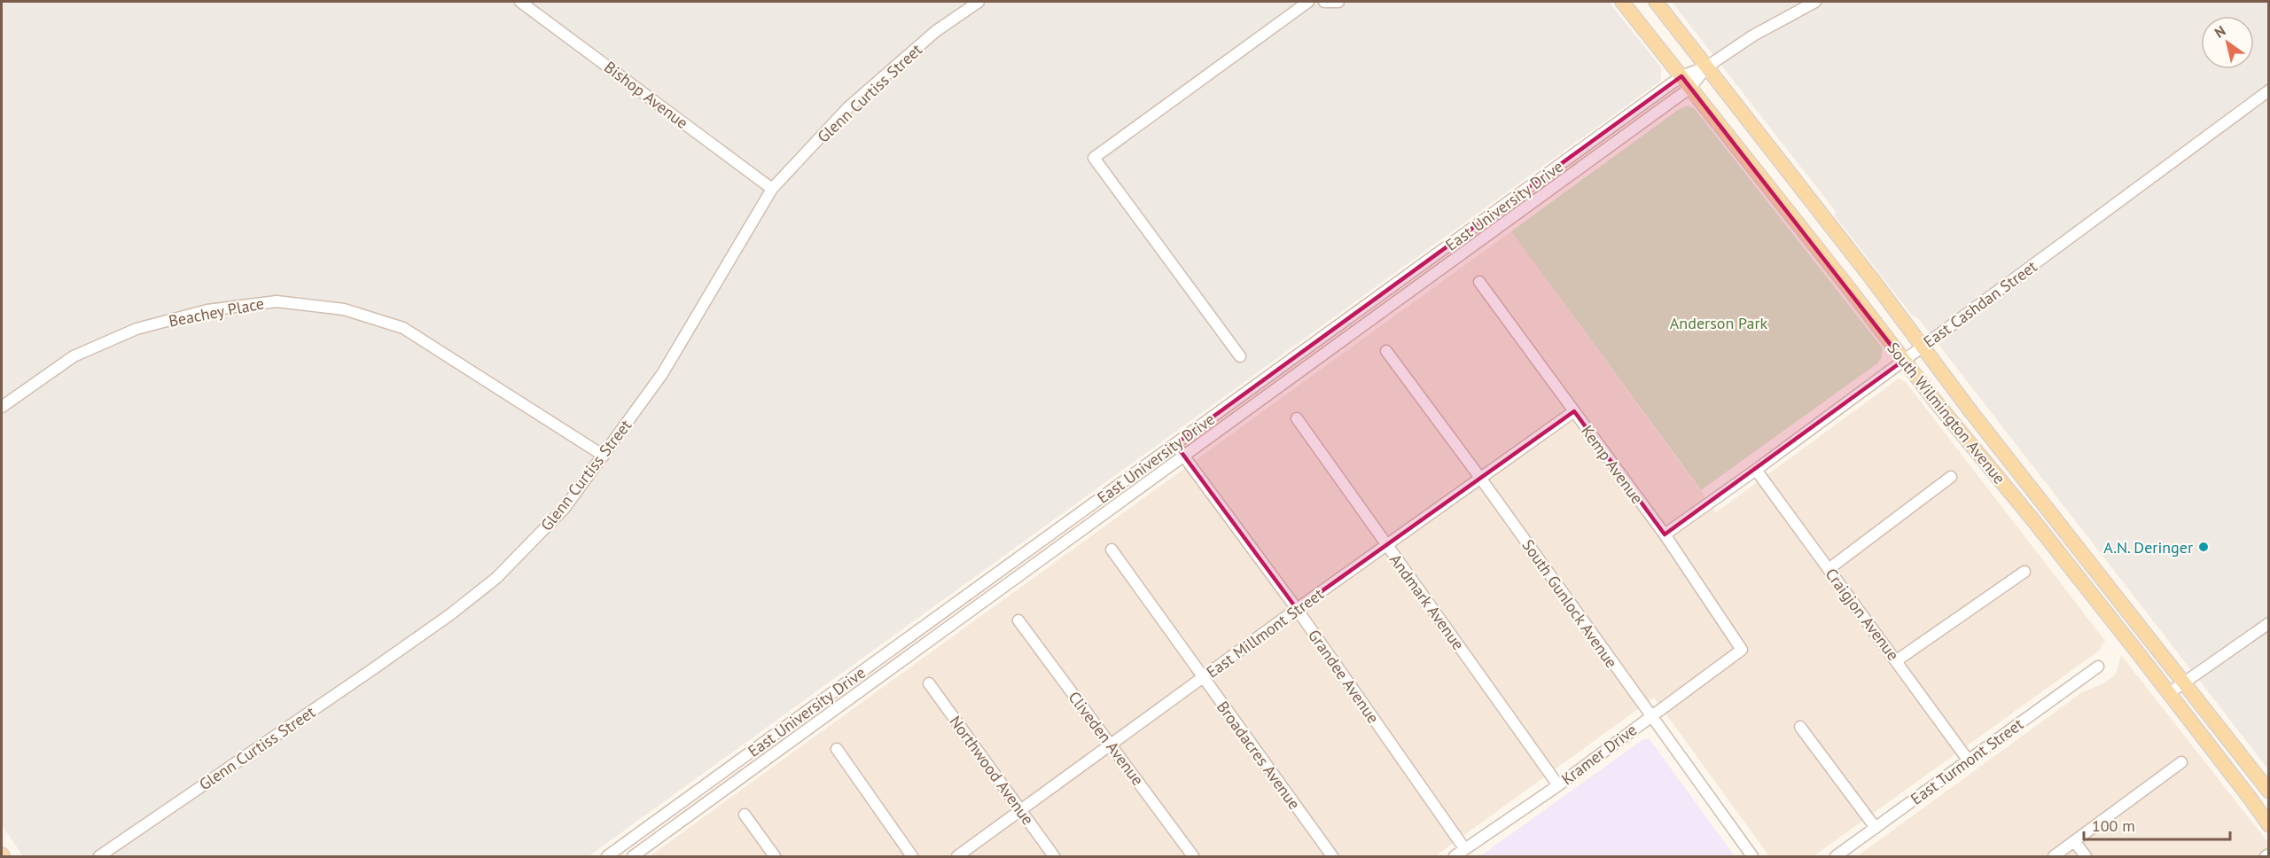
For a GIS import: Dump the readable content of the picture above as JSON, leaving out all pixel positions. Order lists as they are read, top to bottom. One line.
{"streets":{"main road":["South Wilmington Avenue"],"street":["Glenn Curtiss Street","Bishop Avenue","East University Drive","East Cashdan Street","Beachey Place","Kemp Avenue","Andmark Avenue","South Gunlock Avenue","Craigjon Avenue","East Millmont Street","Grandee Avenue","Cliveden Avenue","Kramer Drive","Broadacres Avenue","East Turmont Street","Northwood Avenue"]},"crossings":[["Glenn Curtiss Street","Bishop Avenue"],["Glenn Curtiss Street","Beachey Place"],["East University Drive","South Wilmington Avenue"],["East University Drive","Grandee Avenue"],["East Cashdan Street","South Wilmington Avenue"],["East Cashdan Street","Kemp Avenue"],["East Cashdan Street","Craigjon Avenue"],["Kemp Avenue","East Millmont Street"],["Kemp Avenue","Kramer Drive"],["Andmark Avenue","East Millmont Street"],["Andmark Avenue","Kramer Drive"],["South Gunlock Avenue","East Millmont Street"],["South Gunlock Avenue","Kramer Drive"],["Craigjon Avenue","East Turmont Street"],["East Millmont Street","Grandee Avenue"],["East Millmont Street","Cliveden Avenue"],["East Millmont Street","Broadacres Avenue"],["East Millmont Street","Northwood Avenue"],["Grandee Avenue","Kramer Drive"]],"parks":["Anderson Park"],"places":["A.N. Deringer"],"scale_bar":"100 m","north":"top left"}
